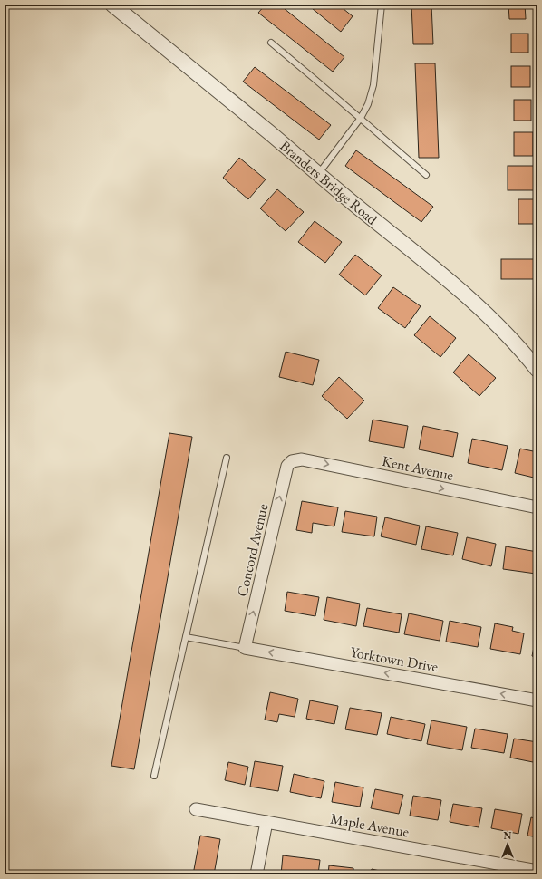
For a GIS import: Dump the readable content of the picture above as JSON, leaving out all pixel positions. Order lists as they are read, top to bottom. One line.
{"streets":{"street":["Branders Bridge Road","Kent Avenue","Concord Avenue","Yorktown Drive","Maple Avenue"]},"crossings":[["Kent Avenue","Concord Avenue"],["Concord Avenue","Yorktown Drive"]],"one_way":["Kent Avenue","Concord Avenue","Yorktown Drive"],"north":"top"}
